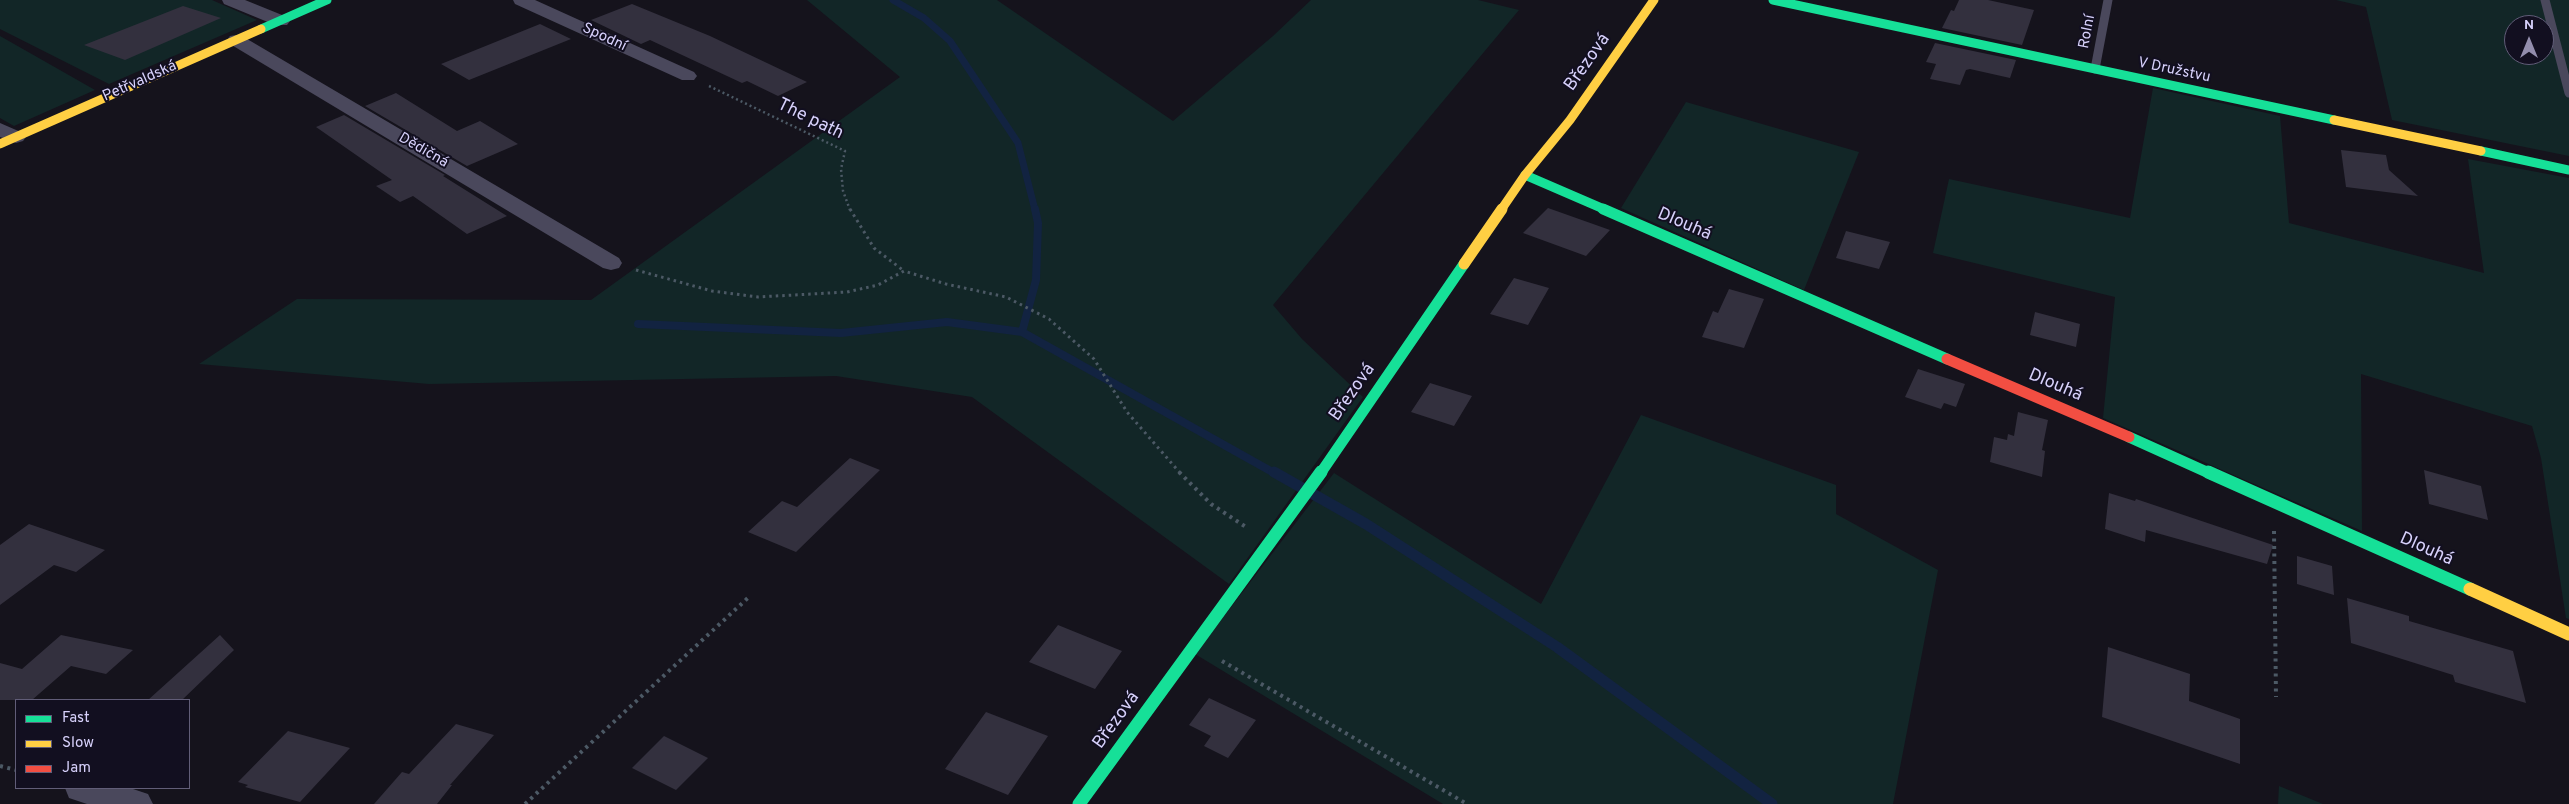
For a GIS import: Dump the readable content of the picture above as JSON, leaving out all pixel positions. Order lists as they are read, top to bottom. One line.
{"streets":{"street":["Spodní","Březová","V Družstvu","Petřvaldská","Dědičná","Dlouhá"],"lane":["Rolní"],"path":["The path"]},"crossings":[["Rolní","V Družstvu"],["Spodní","The path"],["Březová","Dlouhá"],["Petřvaldská","Dědičná"]],"legend":["Fast","Slow","Jam"],"north":"top"}
